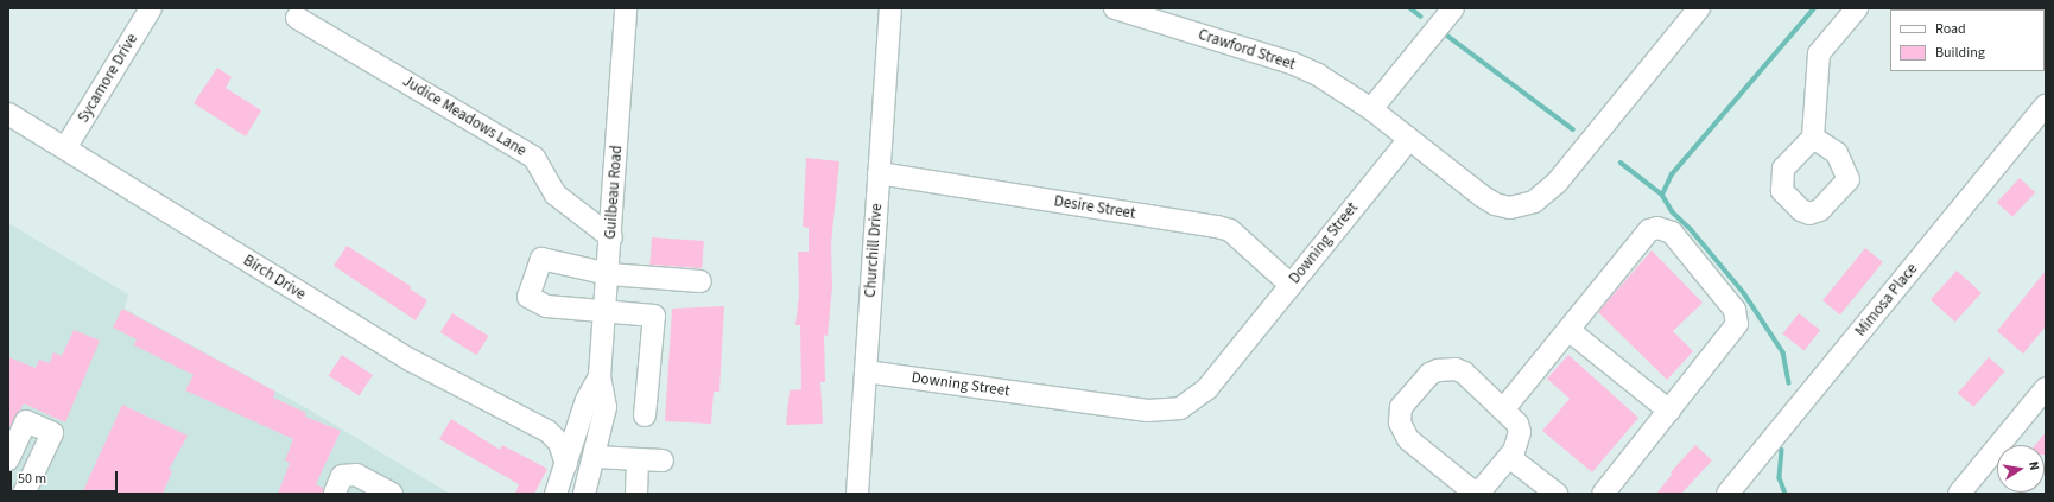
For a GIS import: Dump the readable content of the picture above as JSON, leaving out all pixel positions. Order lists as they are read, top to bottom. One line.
{"streets":{"street":["Crawford Street","Sycamore Drive","Judice Meadows Lane","Guilbeau Road","Desire Street","Downing Street","Churchill Drive","Birch Drive","Mimosa Place"]},"crossings":[["Crawford Street","Downing Street"],["Sycamore Drive","Birch Drive"],["Judice Meadows Lane","Guilbeau Road"],["Guilbeau Road","Birch Drive"],["Desire Street","Downing Street"],["Desire Street","Churchill Drive"],["Downing Street","Churchill Drive"]],"legend":["Road","Building"],"scale_bar":"50 m","north":"right"}
